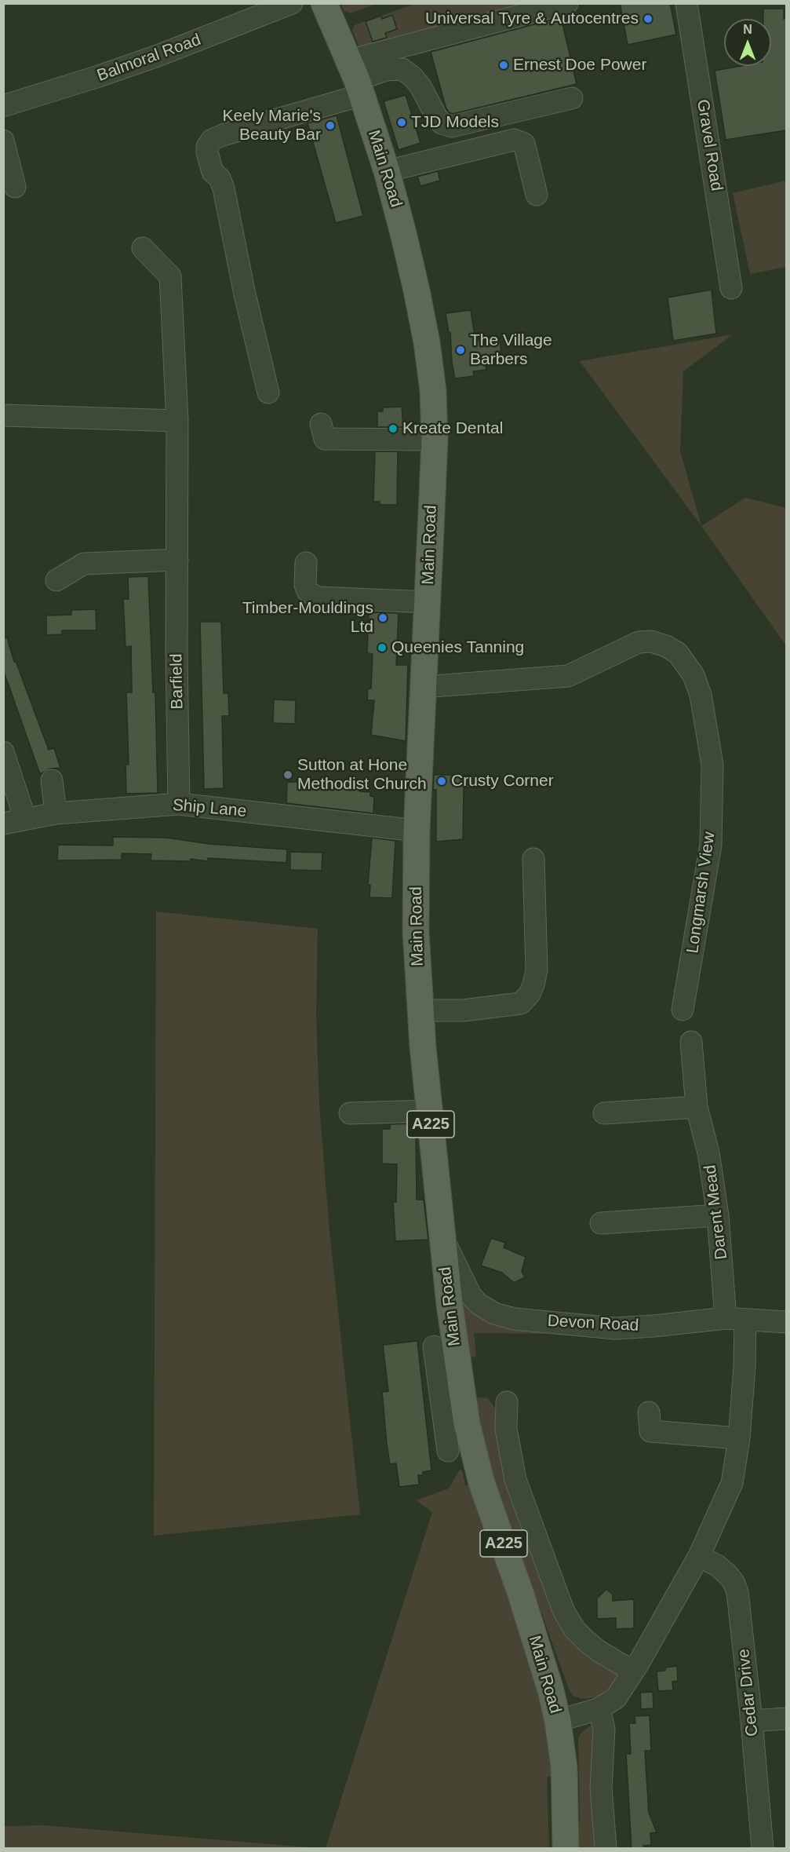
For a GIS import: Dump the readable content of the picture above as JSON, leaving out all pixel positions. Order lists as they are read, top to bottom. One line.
{"streets":{"main road":["Main Road","A225"],"street":["Balmoral Road","Gravel Road","Barfield","Ship Lane","Longmarsh View","Darent Mead","Devon Road","Cedar Drive"]},"crossings":[["Main Road","Ship Lane"],["Main Road","Longmarsh View"],["Main Road","Devon Road"],["Barfield","Ship Lane"],["Darent Mead","Devon Road"]],"places":["Universal Tyre & Autocentres","Ernest Doe Power","TJD Models","Keely Marie's Beauty Bar","The Village Barbers","Kreate Dental","Timber-Mouldings Ltd","Queenies Tanning","Sutton at Hone Methodist Church","Crusty Corner"],"north":"top"}
